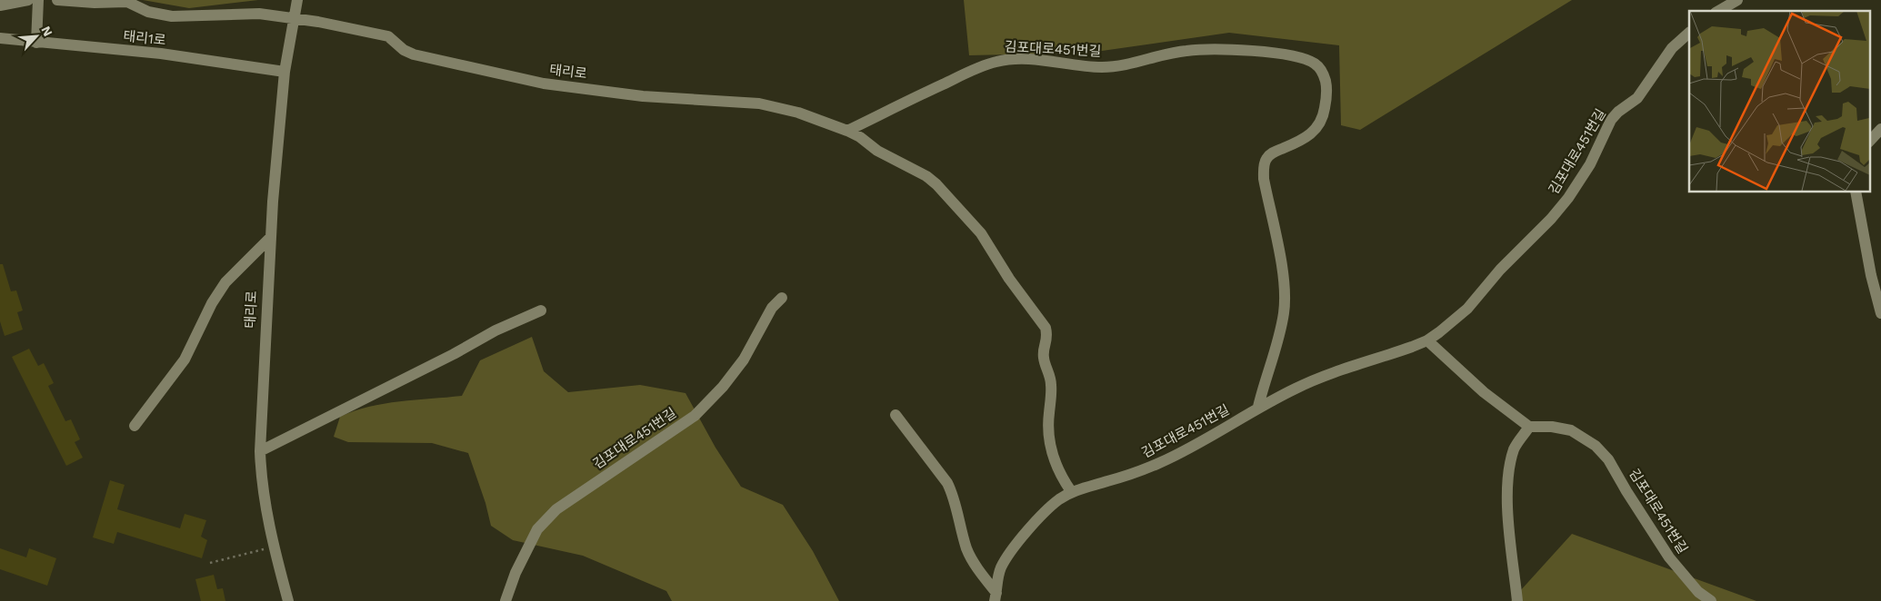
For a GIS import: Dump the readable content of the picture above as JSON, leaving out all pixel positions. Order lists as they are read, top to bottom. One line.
{"streets":{"street":["태리1로","김포대로451번길","태리로"]},"crossings":[["태리1로","태리로"],["김포대로451번길","태리로"]],"north":"top right"}
